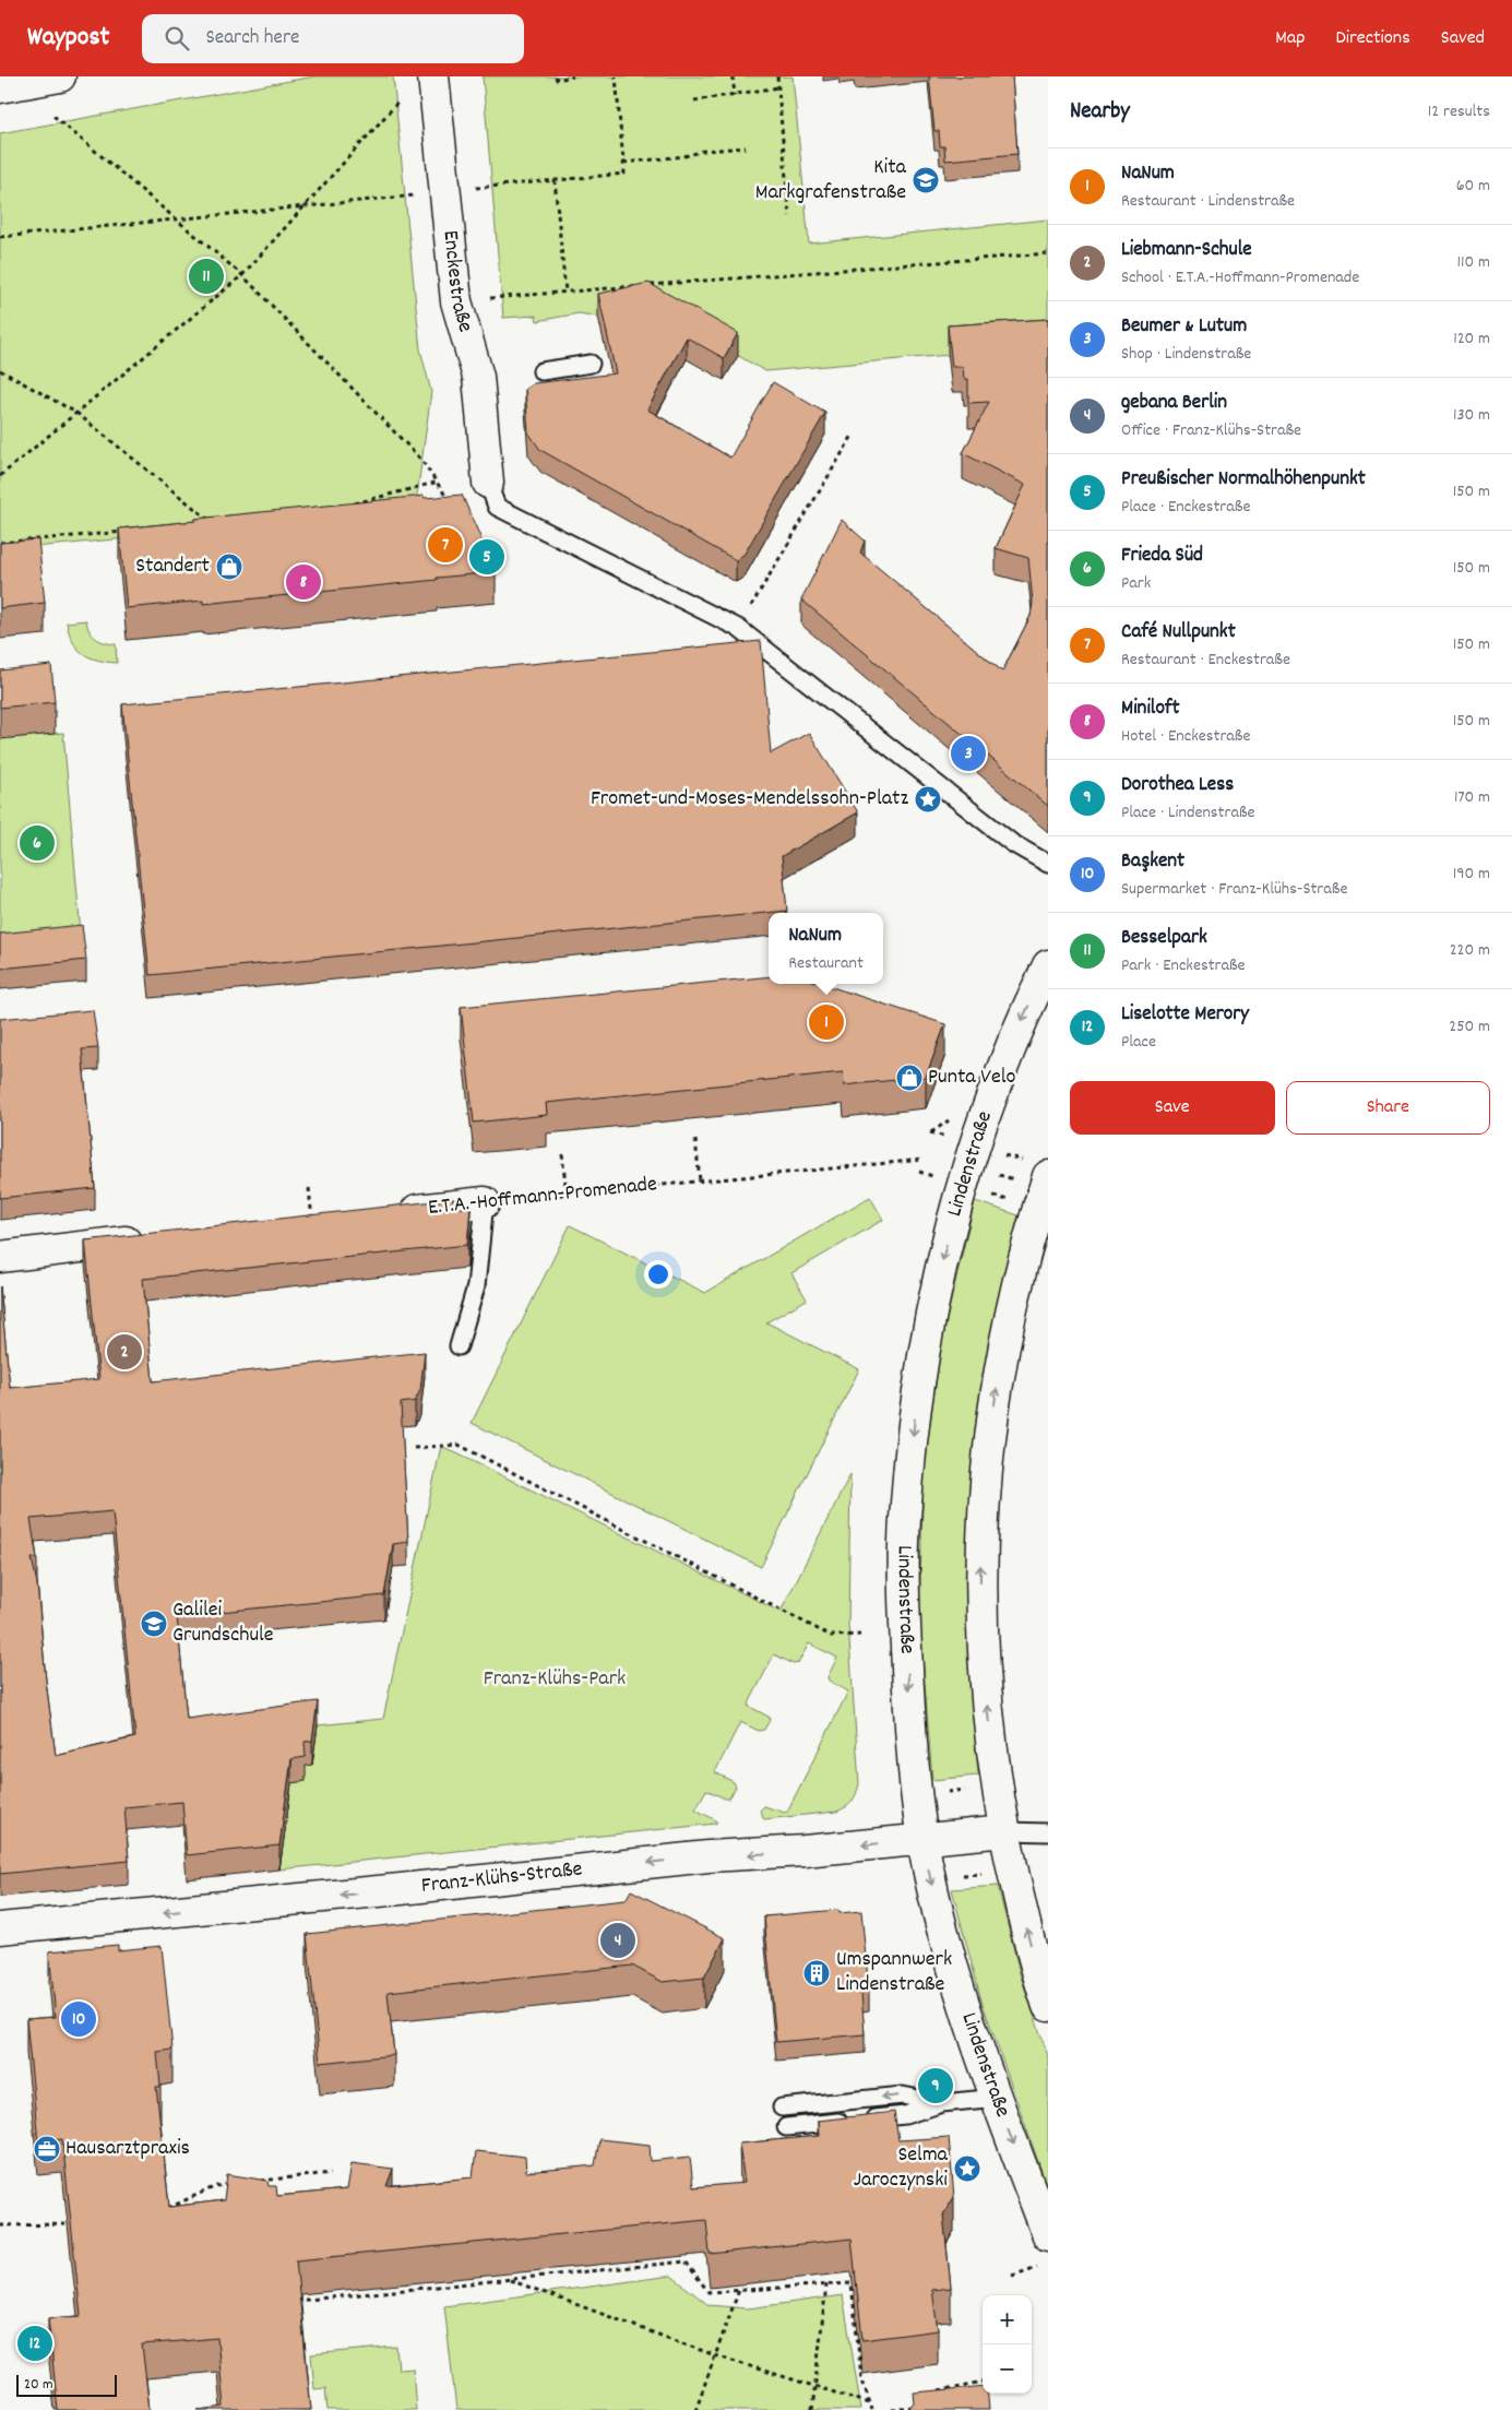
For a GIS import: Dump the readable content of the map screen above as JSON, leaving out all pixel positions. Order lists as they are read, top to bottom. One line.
{"streets":{"main road":["Enckestraße","Lindenstraße","E.T.A.-Hoffmann-Promenade","Franz-Klühs-Straße"]},"crossings":[["Lindenstraße","Franz-Klühs-Straße"]],"one_way":["Franz-Klühs-Straße"],"parks":["Franz-Klühs-Park"],"places":{"school or university":["Kita Markgrafenstraße","Galilei Grundschule"],"shop":["Standert","Punta Velo"],"place":["Fromet-und-Moses-Mendelssohn-Platz","Selma Jaroczynski"],"building":["Umspannwerk Lindenstraße"],"office":["Hausarztpraxis"]},"scale_bar":"20 m","page":{"header":"Waypost","search":"Search here","nav":["Map","Directions","Saved"],"heading":["Nearby","12 results"],"list":[{"mark":"1","name":"NaNum","note":"Restaurant · Lindenstraße","value":"60 m"},{"mark":"2","name":"Liebmann-Schule","note":"School · E.T.A.-Hoffmann-Promenade","value":"110 m"},{"mark":"3","name":"Beumer & Lutum","note":"Shop · Lindenstraße","value":"120 m"},{"mark":"4","name":"gebana Berlin","note":"Office · Franz-Klühs-Straße","value":"130 m"},{"mark":"5","name":"Preußischer Normalhöhenpunkt","note":"Place · Enckestraße","value":"150 m"},{"mark":"6","name":"Frieda Süd","note":"Park","value":"150 m"},{"mark":"7","name":"Café Nullpunkt","note":"Restaurant · Enckestraße","value":"150 m"},{"mark":"8","name":"Miniloft","note":"Hotel · Enckestraße","value":"150 m"},{"mark":"9","name":"Dorothea Less","note":"Place · Lindenstraße","value":"170 m"},{"mark":"10","name":"Başkent","note":"Supermarket · Franz-Klühs-Straße","value":"190 m"},{"mark":"11","name":"Besselpark","note":"Park · Enckestraße","value":"220 m"},{"mark":"12","name":"Liselotte Merory","note":"Place","value":"250 m"}],"pins":["11","7","5","8","3","6","1","2","4","10","9","12"],"popup":["NaNum","Restaurant"],"buttons":["Save","Share"],"map_buttons":["+","−"],"scale":"20 m"}}
